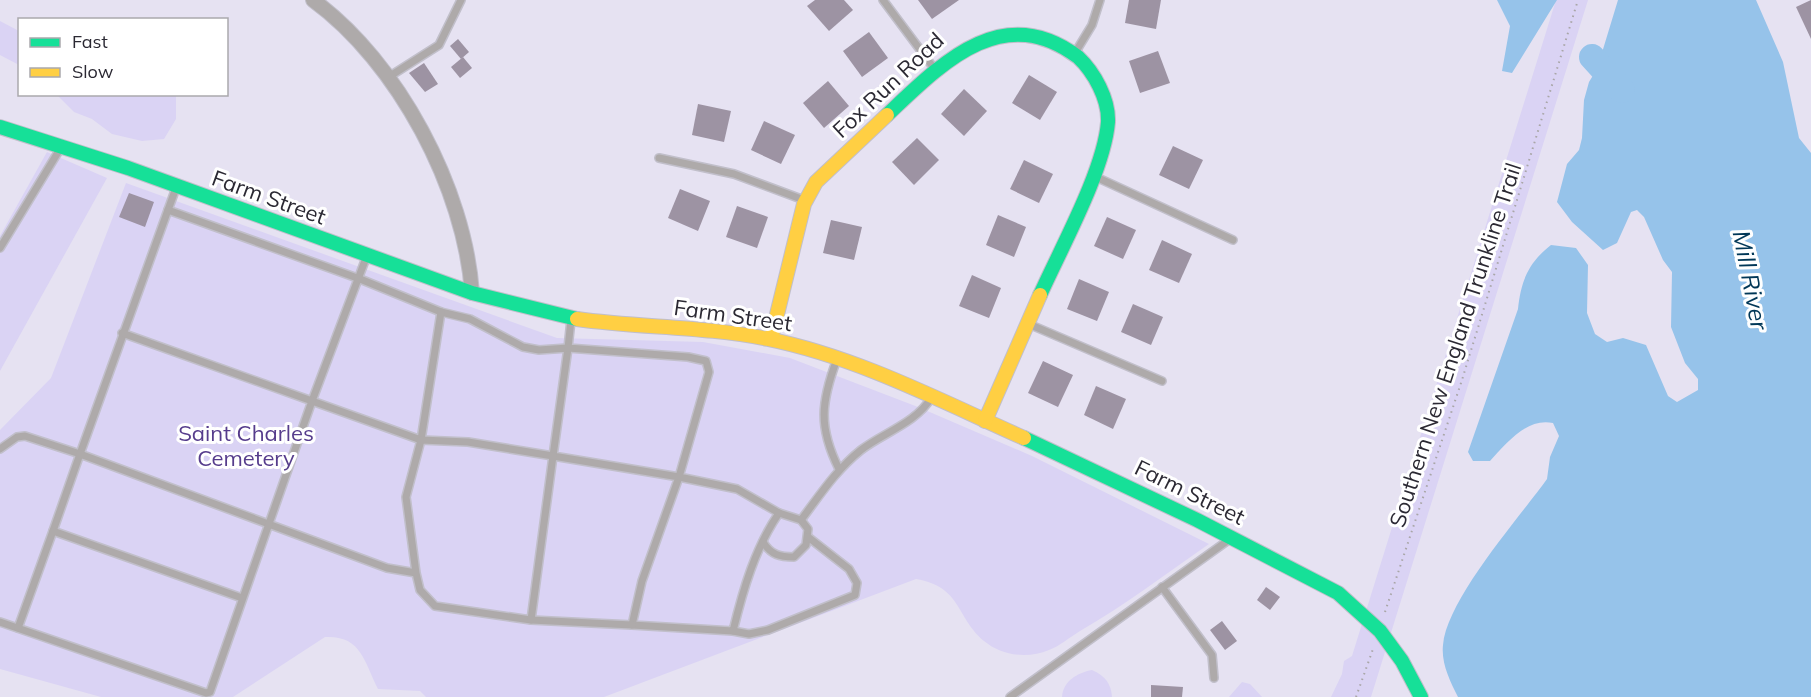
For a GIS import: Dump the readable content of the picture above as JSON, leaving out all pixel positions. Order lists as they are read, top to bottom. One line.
{"streets":{"street":["Fox Run Road","Farm Street"],"path":["Southern New England Trunkline Trail"]},"crossings":[["Fox Run Road","Farm Street"],["Farm Street","Southern New England Trunkline Trail"]],"water":["Mill River"],"parks":["Saint Charles Cemetery"],"legend":["Fast","Slow"]}
